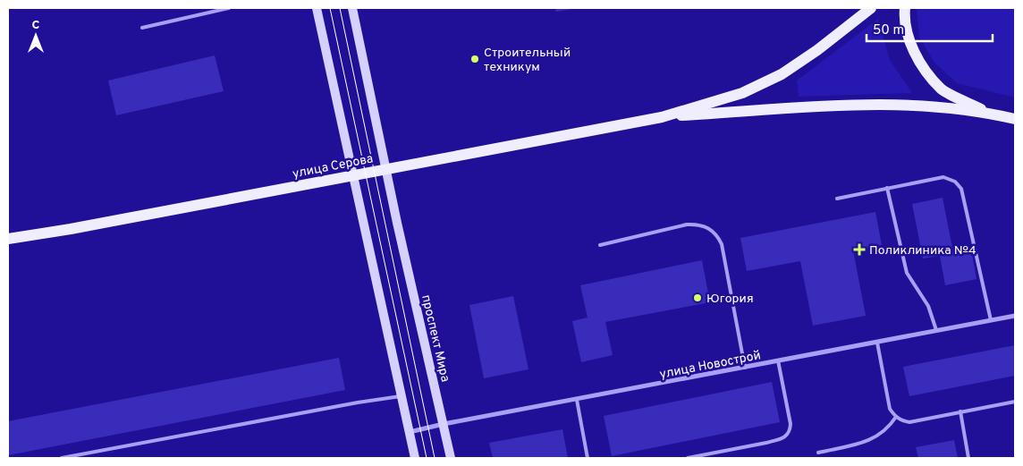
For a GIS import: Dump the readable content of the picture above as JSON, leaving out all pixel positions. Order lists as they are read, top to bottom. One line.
{"streets":{"main road":["улица Серова","проспект Мира"],"street":["улица Новострой"]},"crossings":[["проспект Мира","улица Новострой"]],"places":{"other":["Строительный техникум","Югория"],"health":["Поликлиника №4"]},"scale_bar":"50 m","north":"top"}
